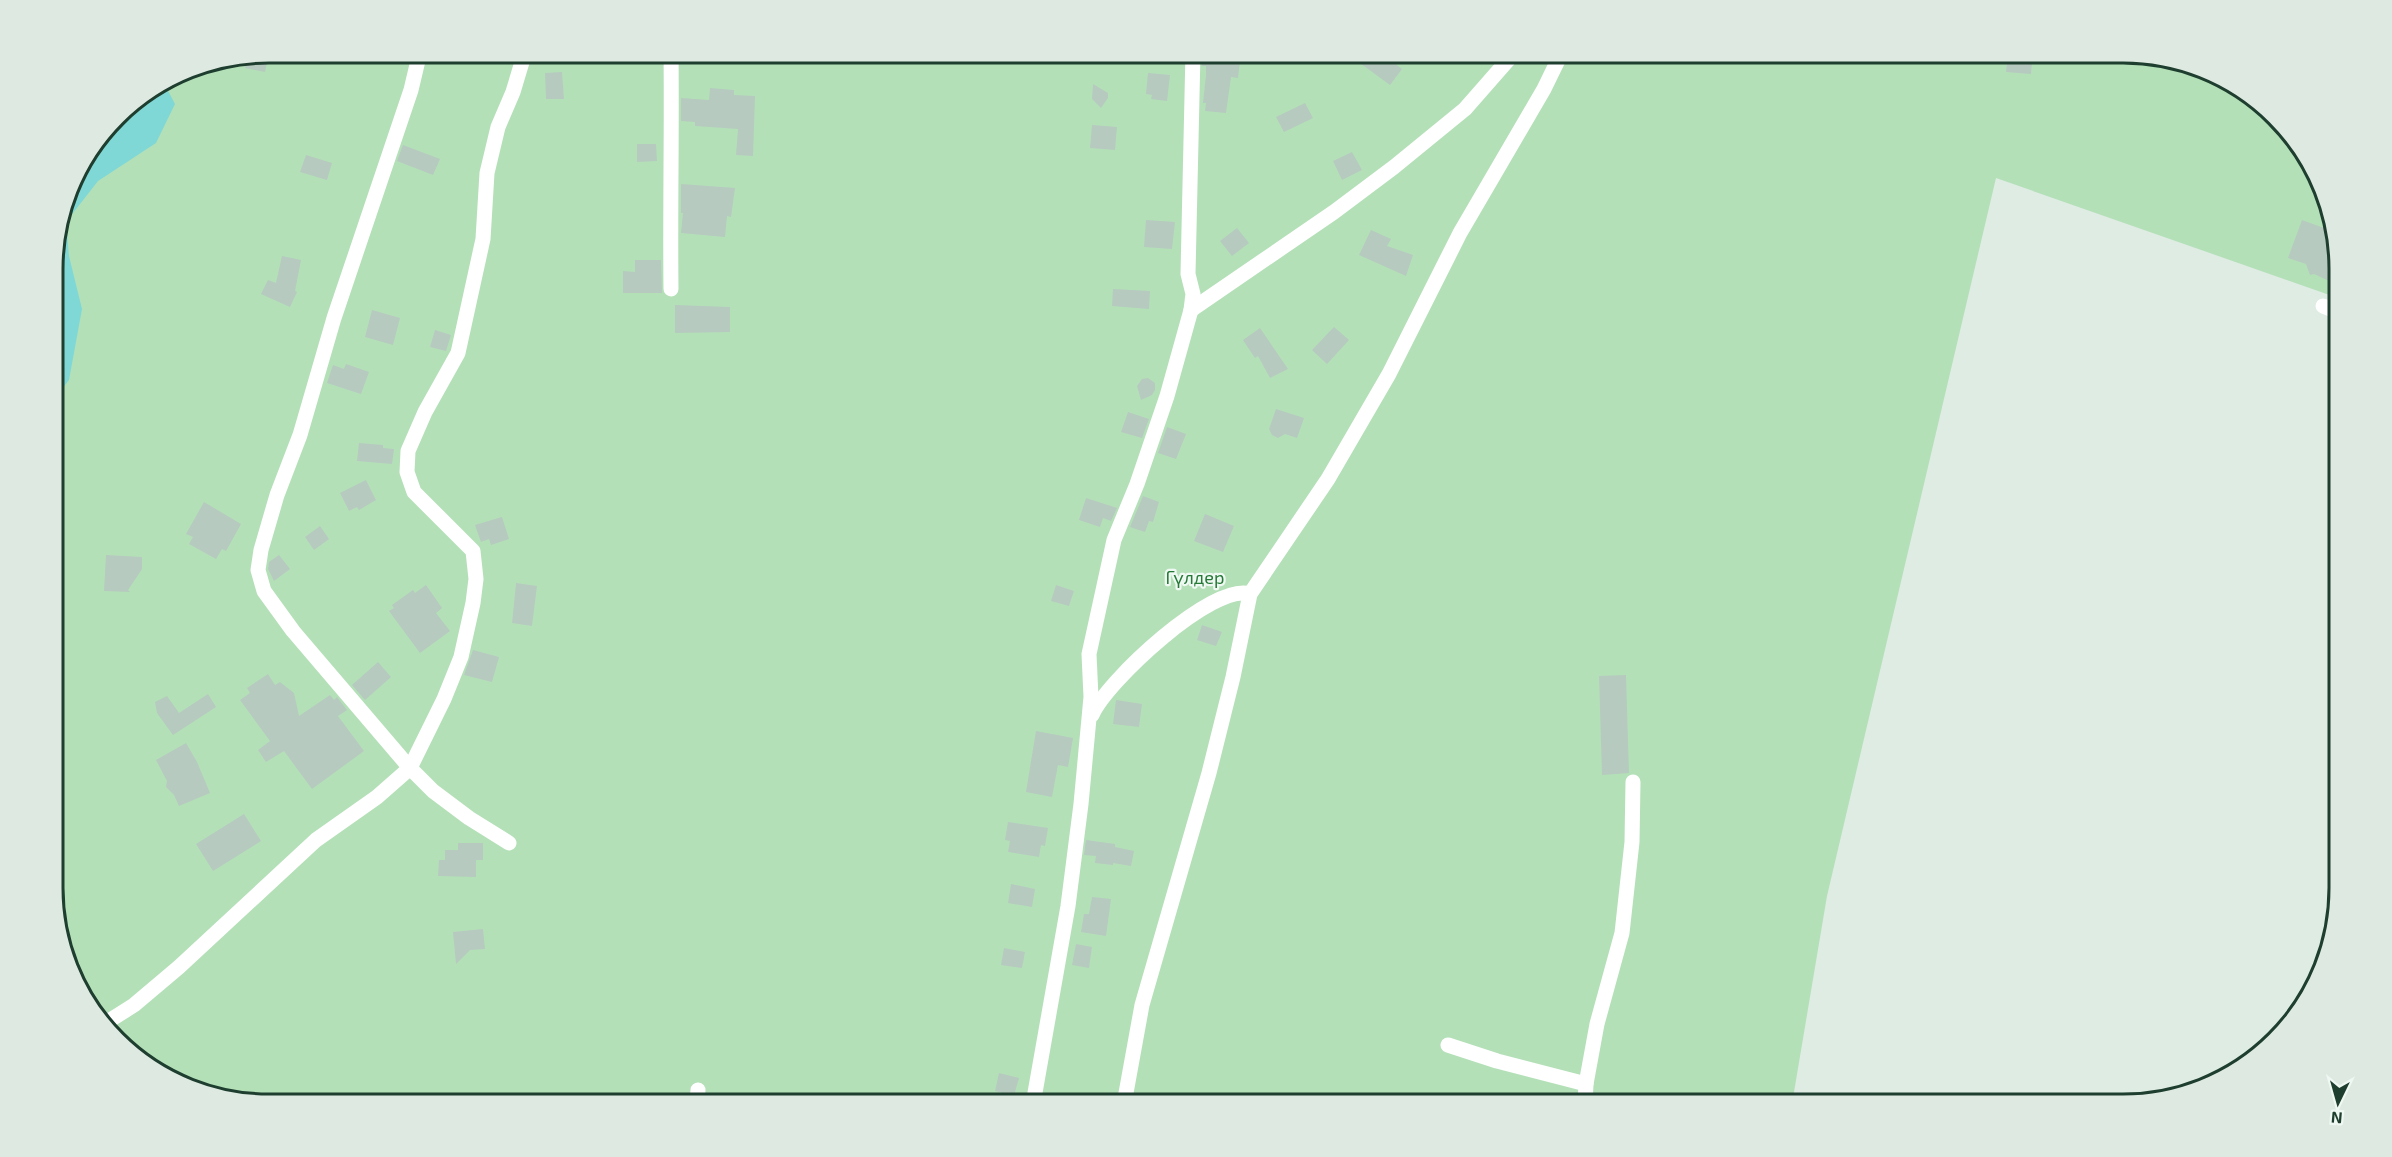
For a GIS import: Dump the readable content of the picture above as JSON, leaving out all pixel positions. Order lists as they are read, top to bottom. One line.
{"parks":["Гүлдер"],"north":"bottom"}
